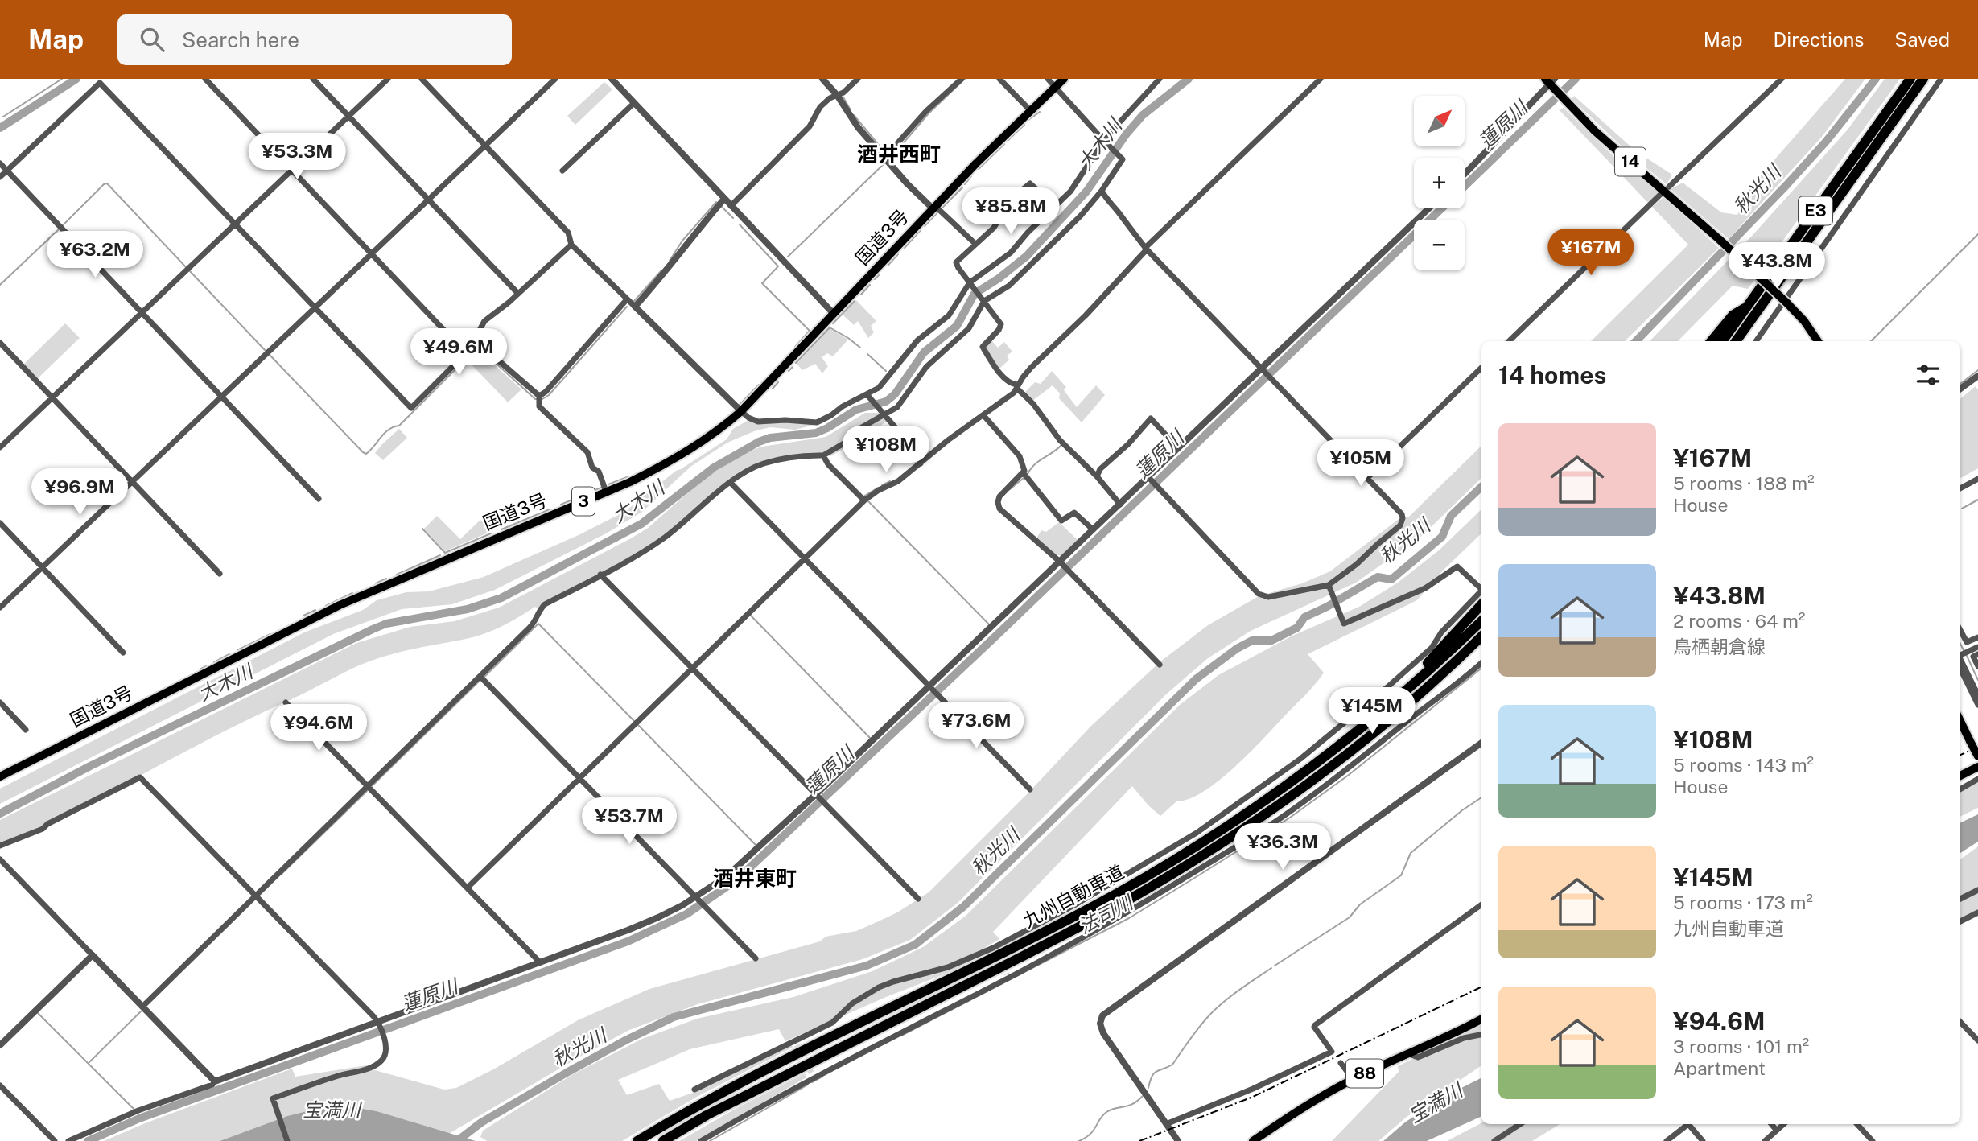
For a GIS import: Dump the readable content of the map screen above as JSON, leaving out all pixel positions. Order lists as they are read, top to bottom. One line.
{"streets":{"highway":["E3","九州自動車道"],"main road":["14","国道3号","3","88"]},"districts":["酒井西町","酒井東町"],"water":["蓮原川","大木川","秋光川","法司川","宝満川"],"north":"top right","page":{"header":"Map","search":"Search here","nav":["Map","Directions","Saved"],"map_buttons":["+","−"],"price":["¥53.3M","¥85.8M","¥167M","¥63.2M","¥43.8M","¥49.6M","¥108M","¥105M","¥96.9M","¥145M","¥73.6M","¥94.6M","¥53.7M","¥36.3M"],"heading":"14 homes","list":[{"name":"¥167M","note":"5 rooms · 188 m² · House"},{"name":"¥43.8M","note":"2 rooms · 64 m² · 鳥栖朝倉線"},{"name":"¥108M","note":"5 rooms · 143 m² · House"},{"name":"¥145M","note":"5 rooms · 173 m² · 九州自動車道"},{"name":"¥94.6M","note":"3 rooms · 101 m² · Apartment"}]}}
